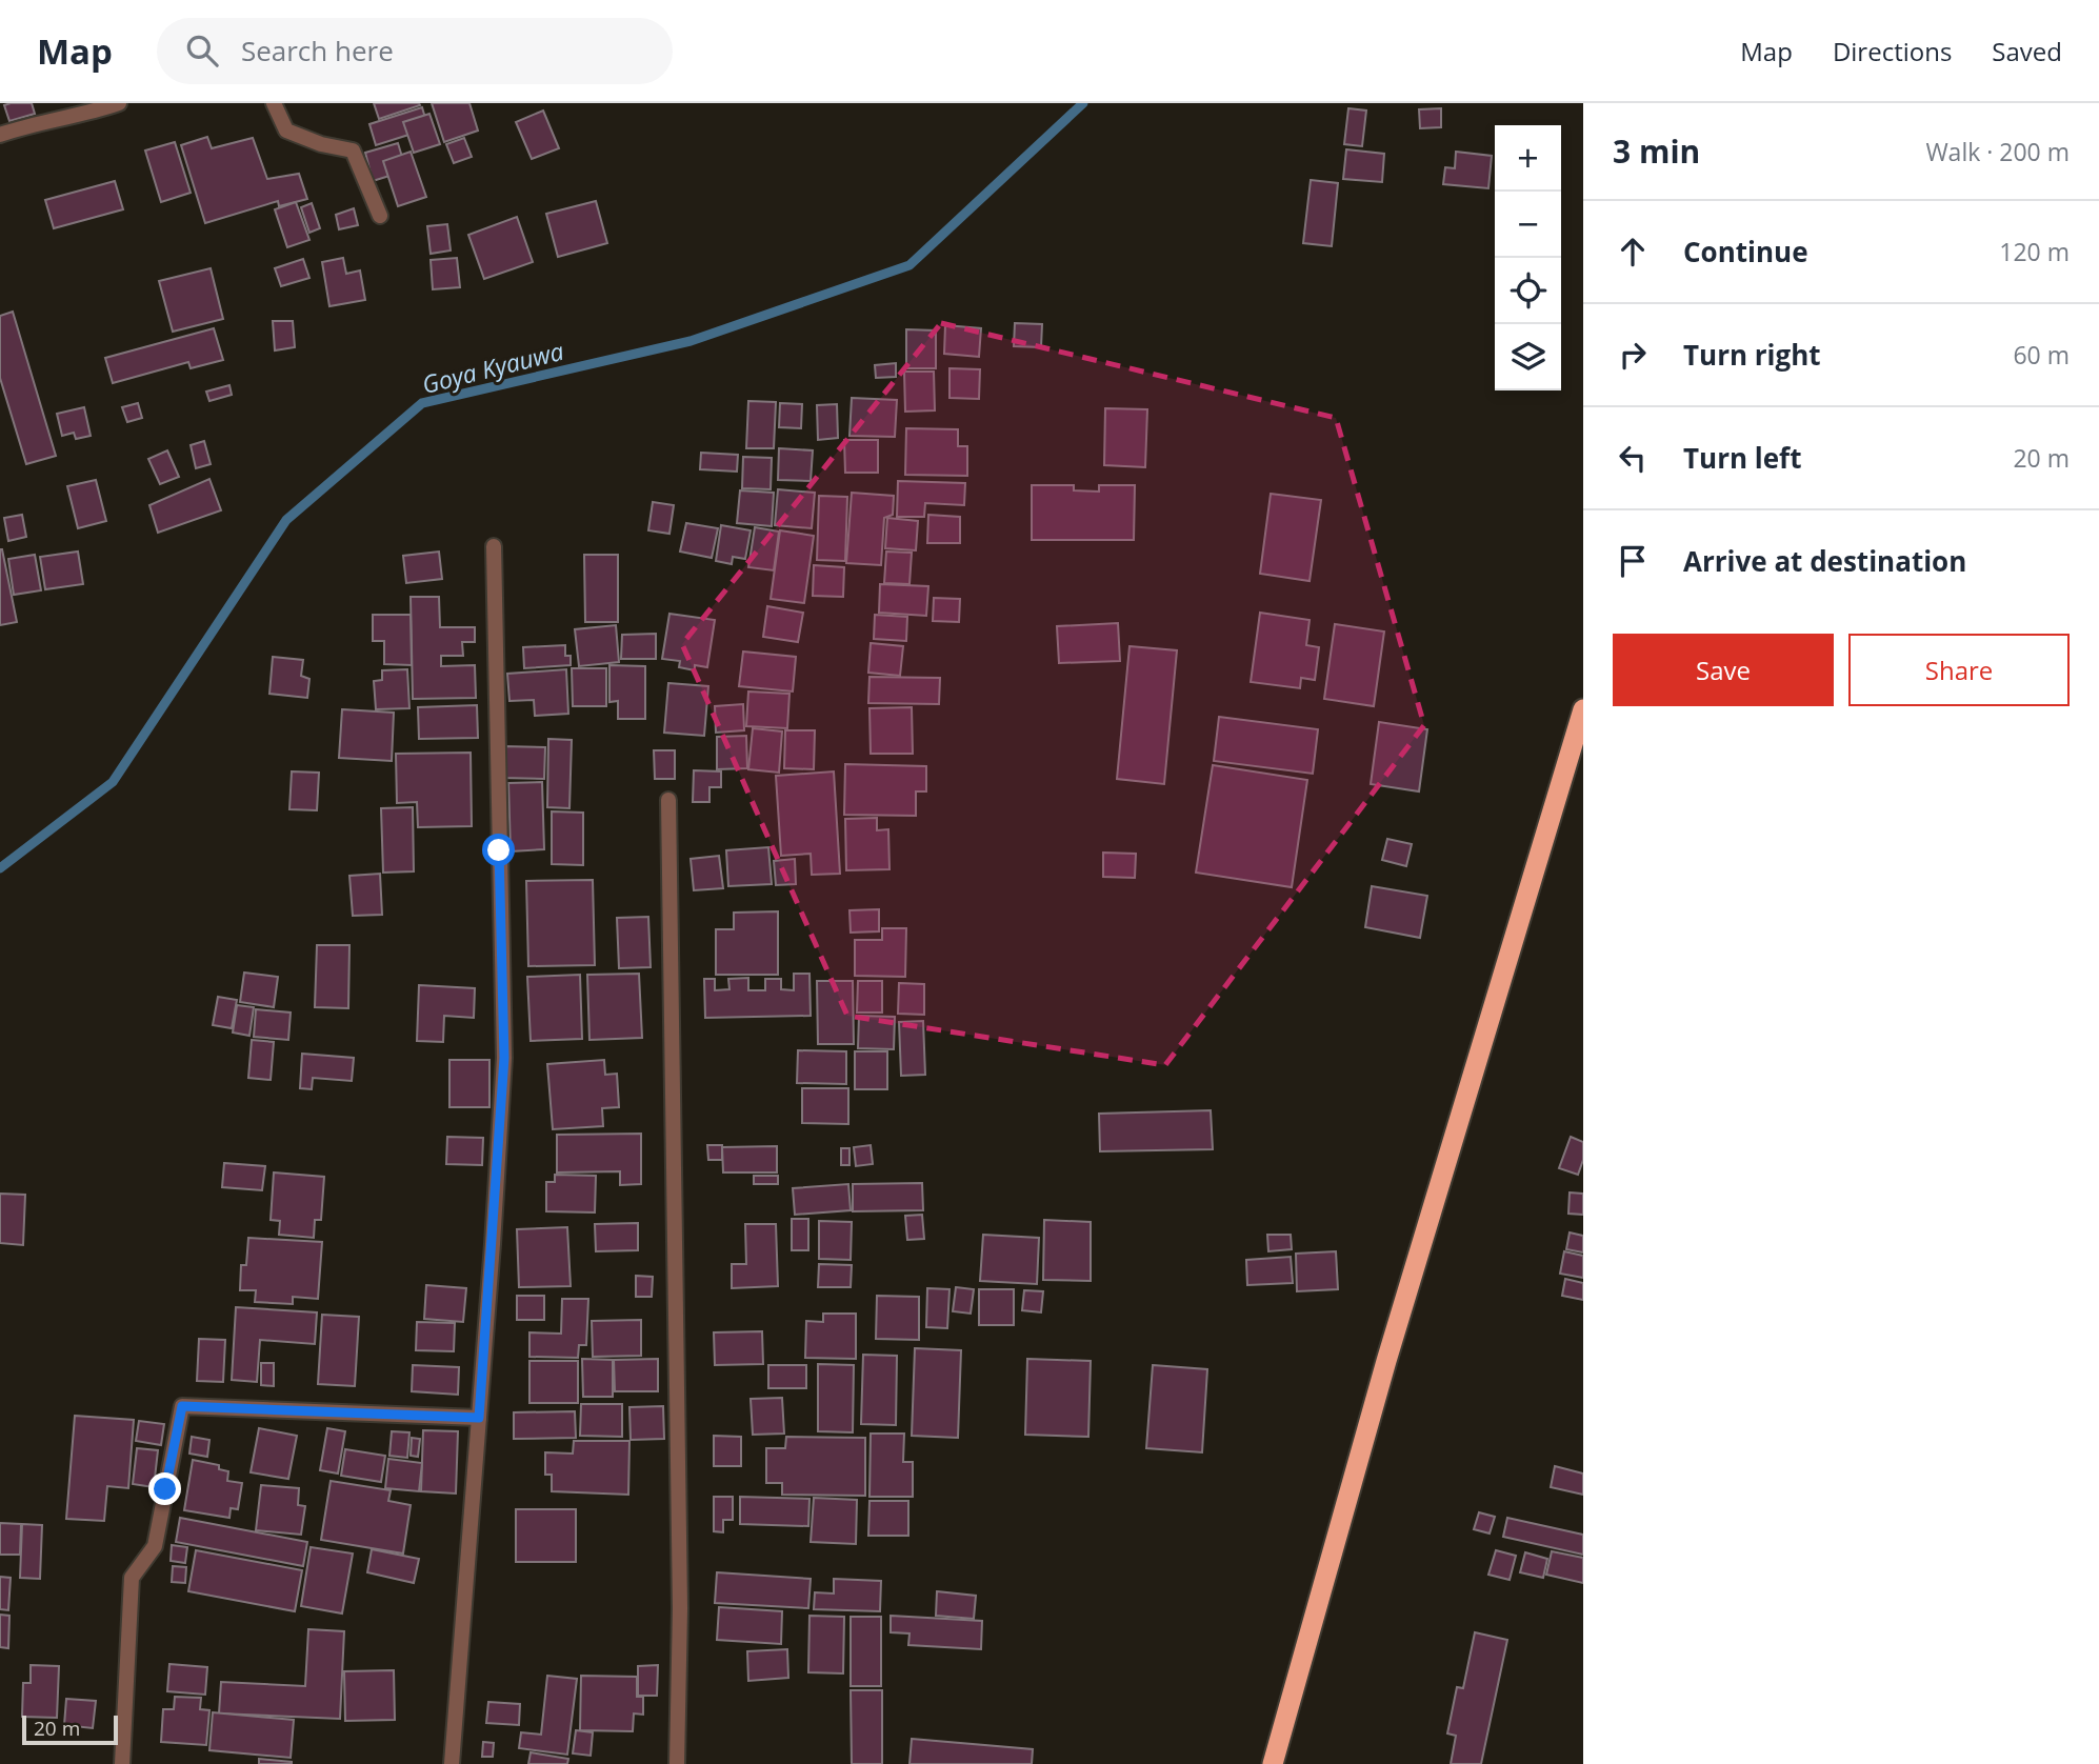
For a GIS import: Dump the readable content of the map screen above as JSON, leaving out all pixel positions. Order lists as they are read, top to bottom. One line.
{"water":["Goya Kyauwa"],"scale_bar":"20 m","page":{"header":"Map","search":"Search here","nav":["Map","Directions","Saved"],"heading":["3 min","Walk · 200 m"],"map_buttons":["+","−"],"list":[["Continue","120 m"],["Turn right","60 m"],["Turn left","20 m"],"Arrive at destination"],"buttons":["Save","Share"],"scale":"20 m"}}
